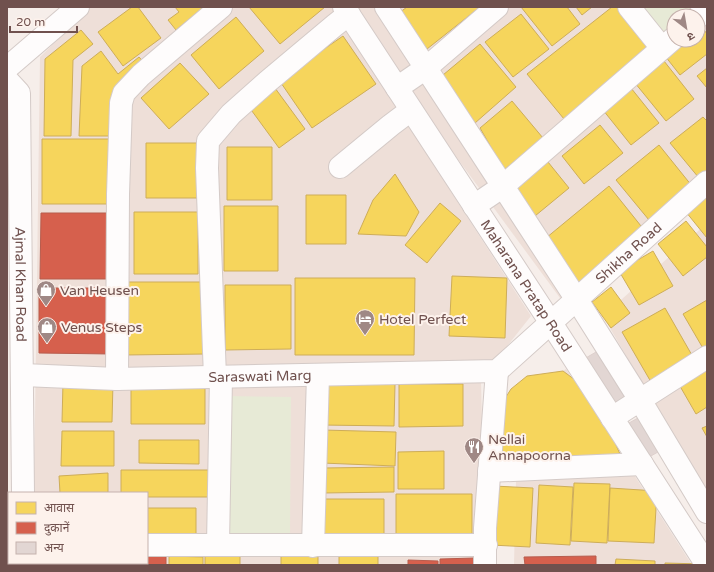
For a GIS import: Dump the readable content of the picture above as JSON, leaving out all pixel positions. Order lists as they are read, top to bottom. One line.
{"streets":{"street":["Shikha Road","Ajmal Khan Road","Maharana Pratap Road","Saraswati Marg"]},"crossings":[["Shikha Road","Maharana Pratap Road"],["Ajmal Khan Road","Saraswati Marg"]],"places":{"shop":["Van Heusen","Venus Steps"],"hotel":["Hotel Perfect"],"restaurant":["Nellai Annapoorna"]},"legend":["आवास","दुकानें","अन्य"],"scale_bar":"20 m","north":"bottom right"}
